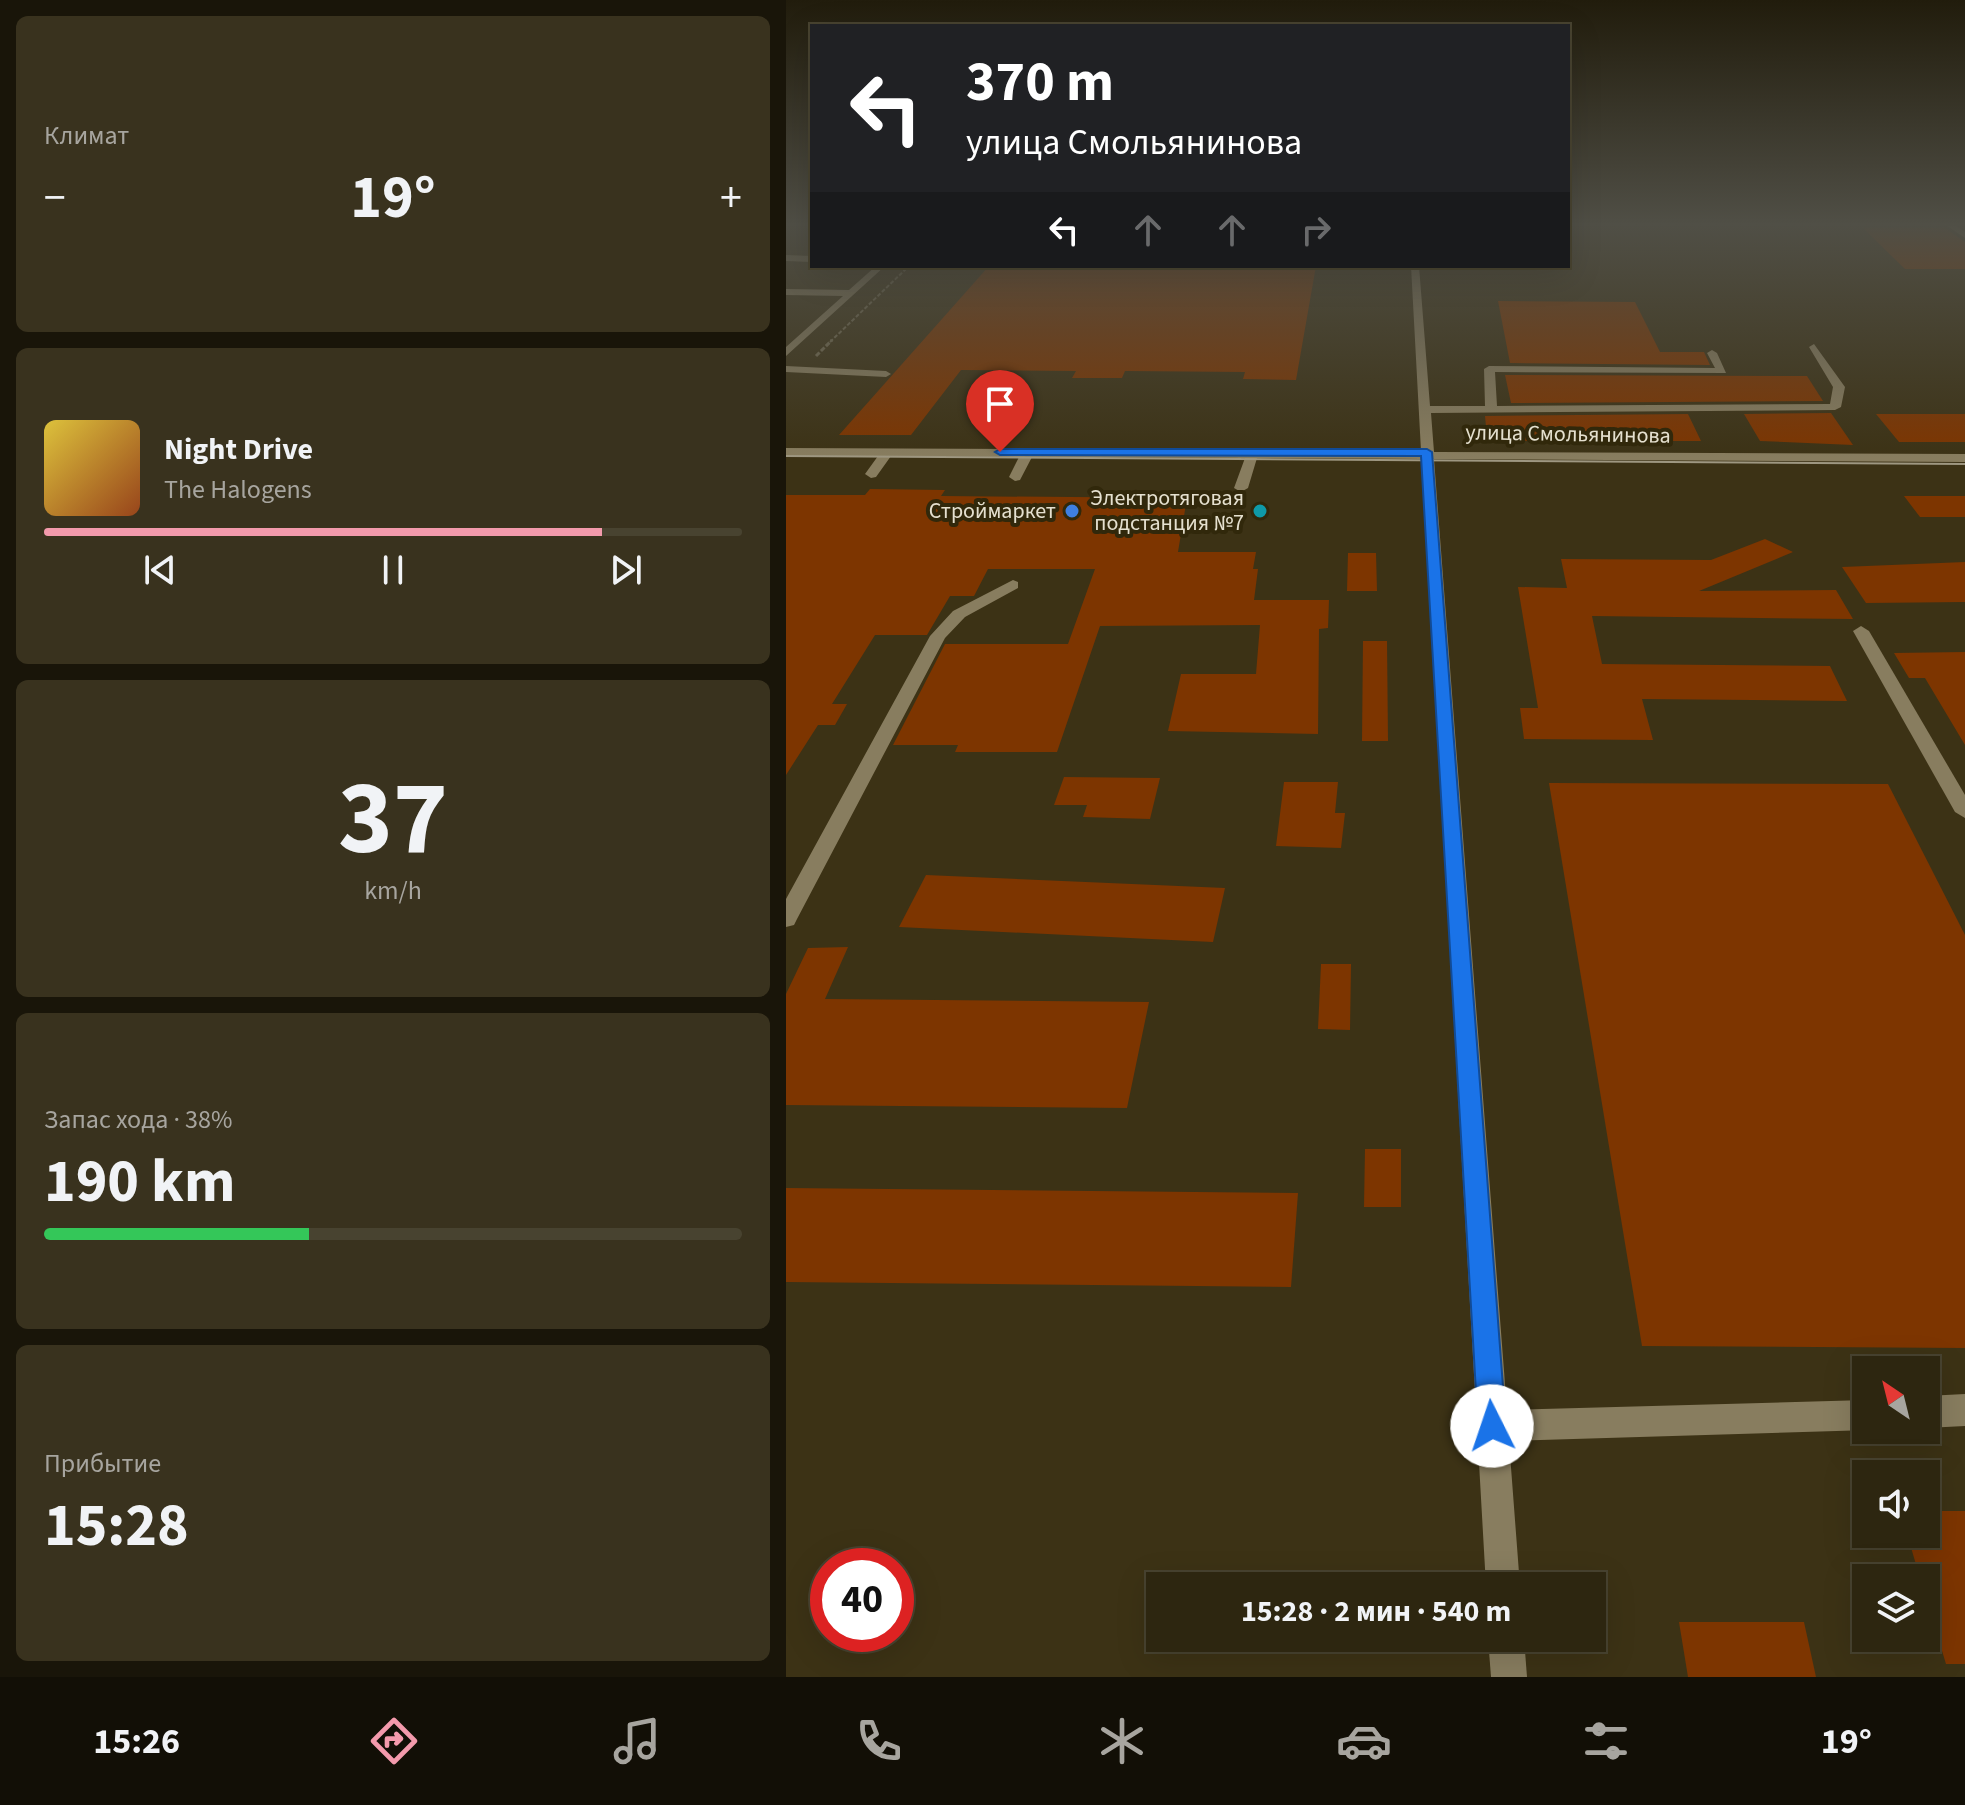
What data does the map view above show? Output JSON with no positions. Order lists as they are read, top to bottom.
{
  "streets": {
    "street": ["улица Смольянинова"]
  },
  "places": ["Строймаркет", "Электротяговая подстанция №7"],
  "north": "top left",
  "page": {
    "tile": [
      "Климат",
      ["37", "km/h"],
      ["Запас хода · 38%", "190 km"],
      ["Прибытие", "15:28"]
    ],
    "turn": ["370 m", "улица Смольянинова"],
    "heat": ["−", "19°", "+"],
    "song": ["Night Drive", "The Halogens"],
    "limit": "40",
    "trip": "15:28 · 2 мин · 540 m",
    "tabs": ["15:26", "19°"]
  }
}
